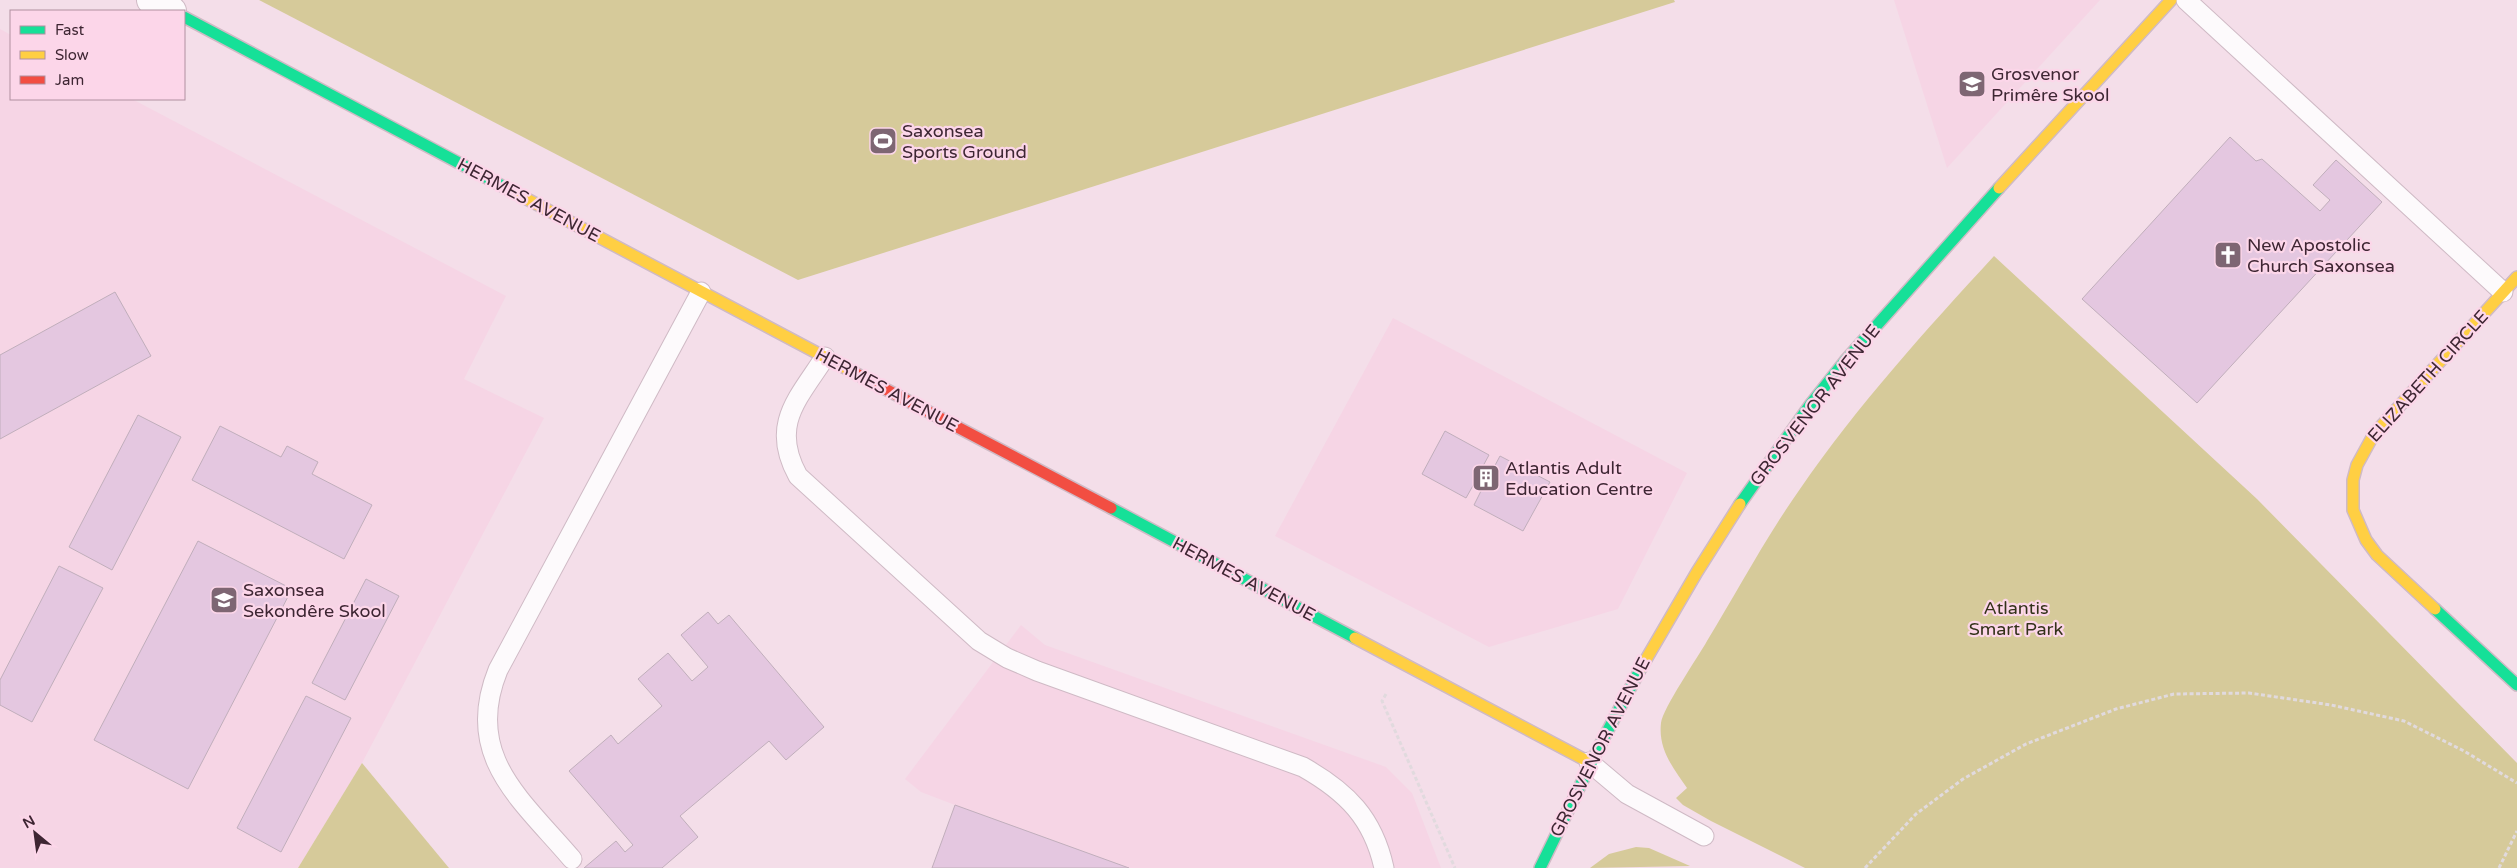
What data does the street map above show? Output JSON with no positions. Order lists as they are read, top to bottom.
{
  "streets": {
    "street": ["HERMES AVENUE", "ELIZABETH CIRCLE", "GROSVENOR AVENUE"]
  },
  "crossings": [
    ["HERMES AVENUE", "GROSVENOR AVENUE"]
  ],
  "parks": ["Atlantis Smart Park"],
  "places": {
    "school or university": ["Grosvenor Primêre Skool", "Saxonsea Sekondêre Skool"],
    "sports": ["Saxonsea Sports Ground"],
    "church": ["New Apostolic Church Saxonsea"],
    "building": ["Atlantis Adult Education Centre"]
  },
  "legend": ["Fast", "Slow", "Jam"],
  "north": "top left"
}
